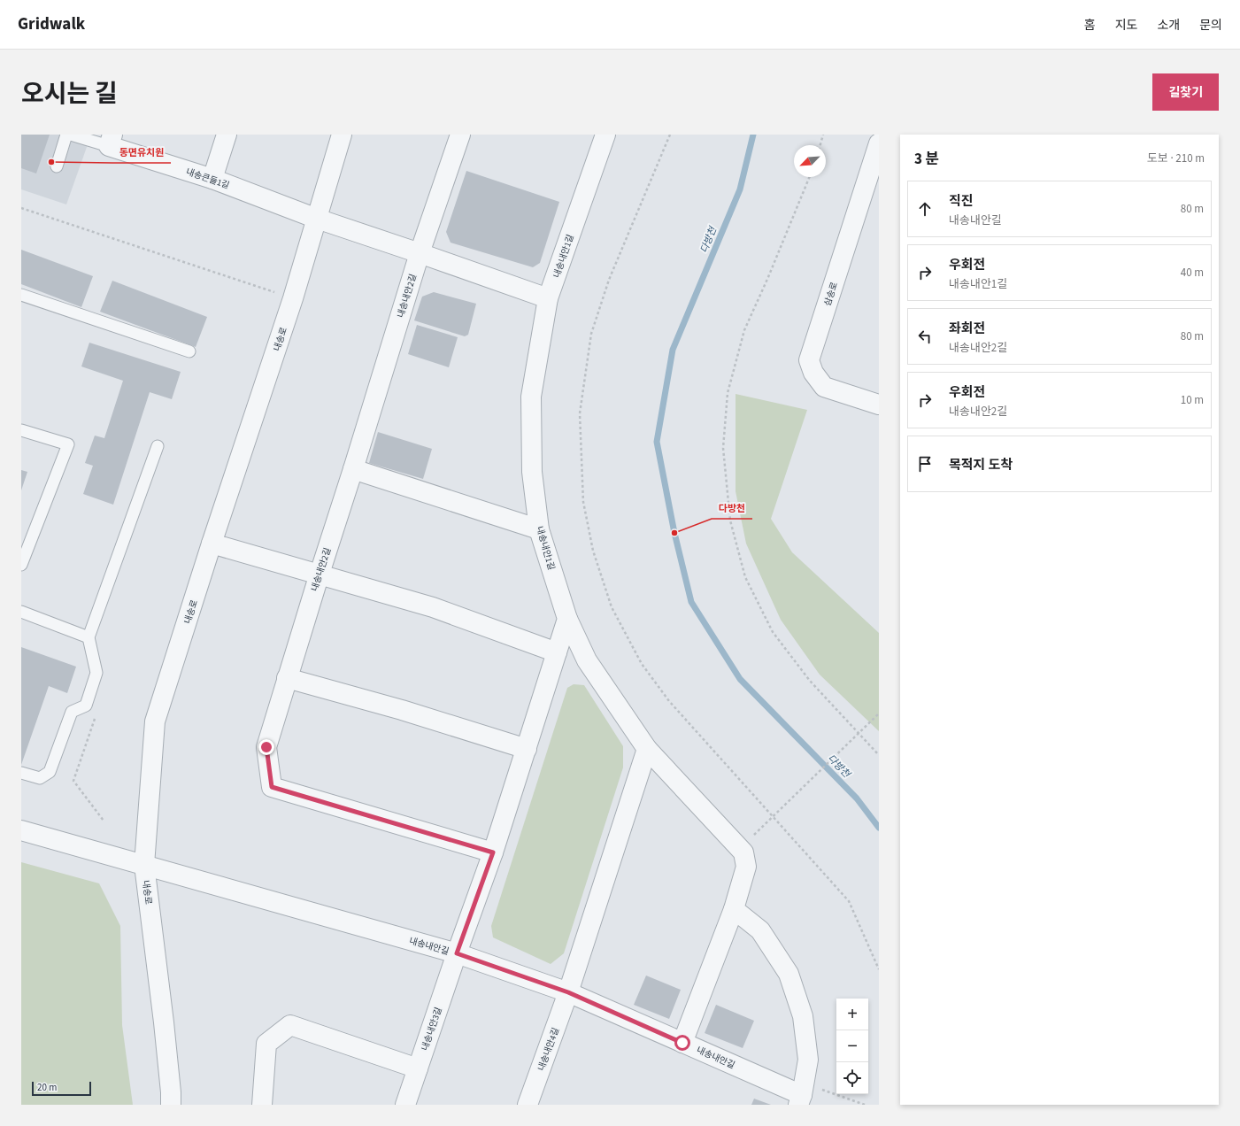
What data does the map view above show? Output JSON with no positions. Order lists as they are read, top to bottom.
{
  "streets": {
    "street": [
      "내송큰들1길",
      "내송내안1길",
      "삼송로",
      "내송내안2길",
      "내송로",
      "내송내안길",
      "내송내안3길",
      "내송내안4길"
    ]
  },
  "crossings": [
    ["내송큰들1길", "내송내안1길"],
    ["내송큰들1길", "내송내안2길"],
    ["내송큰들1길", "내송로"],
    ["내송내안1길", "내송내안4길"],
    ["내송로", "내송내안길"],
    ["내송내안길", "내송내안3길"],
    ["내송내안길", "내송내안4길"]
  ],
  "water": ["다방천"],
  "places": ["동면유치원", "다방천"],
  "scale_bar": "20 m",
  "north": "bottom left",
  "page": {
    "header": "Gridwalk",
    "nav": [
      "홈",
      "지도",
      "소개",
      "문의"
    ],
    "title": "오시는 길",
    "buttons": "길찾기",
    "heading": ["3 분", "도보 · 210 m"],
    "list": [
      ["직진", "내송내안길", "80 m"],
      ["우회전", "내송내안1길", "40 m"],
      ["좌회전", "내송내안2길", "80 m"],
      ["우회전", "내송내안2길", "10 m"],
      "목적지 도착"
    ],
    "map_buttons": ["+", "−"],
    "scale": "20 m"
  }
}
